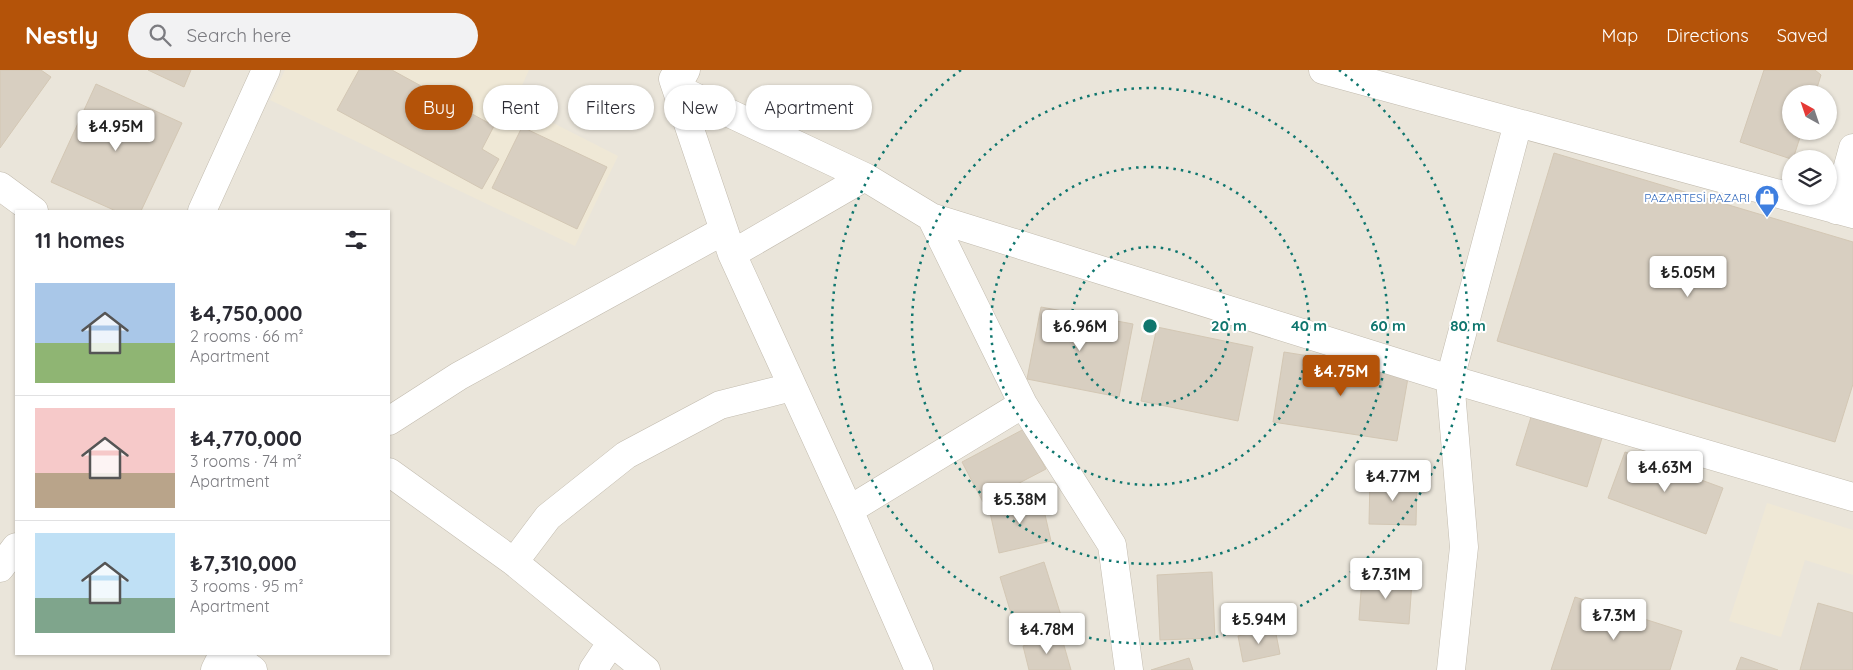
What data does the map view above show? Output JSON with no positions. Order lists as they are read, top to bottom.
{
  "places": {
    "shop": ["PAZARTESİ PAZARI"]
  },
  "north": "top left",
  "page": {
    "header": "Nestly",
    "search": "Search here",
    "nav": ["Map", "Directions", "Saved"],
    "chip": [
      "Buy",
      "Rent",
      "Filters",
      "New",
      "Apartment"
    ],
    "price": [
      "₺4.95M",
      "₺5.05M",
      "₺6.96M",
      "₺4.75M",
      "₺4.63M",
      "₺4.77M",
      "₺5.38M",
      "₺7.31M",
      "₺7.3M",
      "₺5.94M",
      "₺4.78M"
    ],
    "heading": "11 homes",
    "list": [
      {
        "name": "₺4,750,000",
        "note": "2 rooms · 66 m² · Apartment"
      },
      {
        "name": "₺4,770,000",
        "note": "3 rooms · 74 m² · Apartment"
      },
      {
        "name": "₺7,310,000",
        "note": "3 rooms · 95 m² · Apartment"
      }
    ]
  },
  "rings": [
    "20 m",
    "40 m",
    "60 m",
    "80 m"
  ]
}
